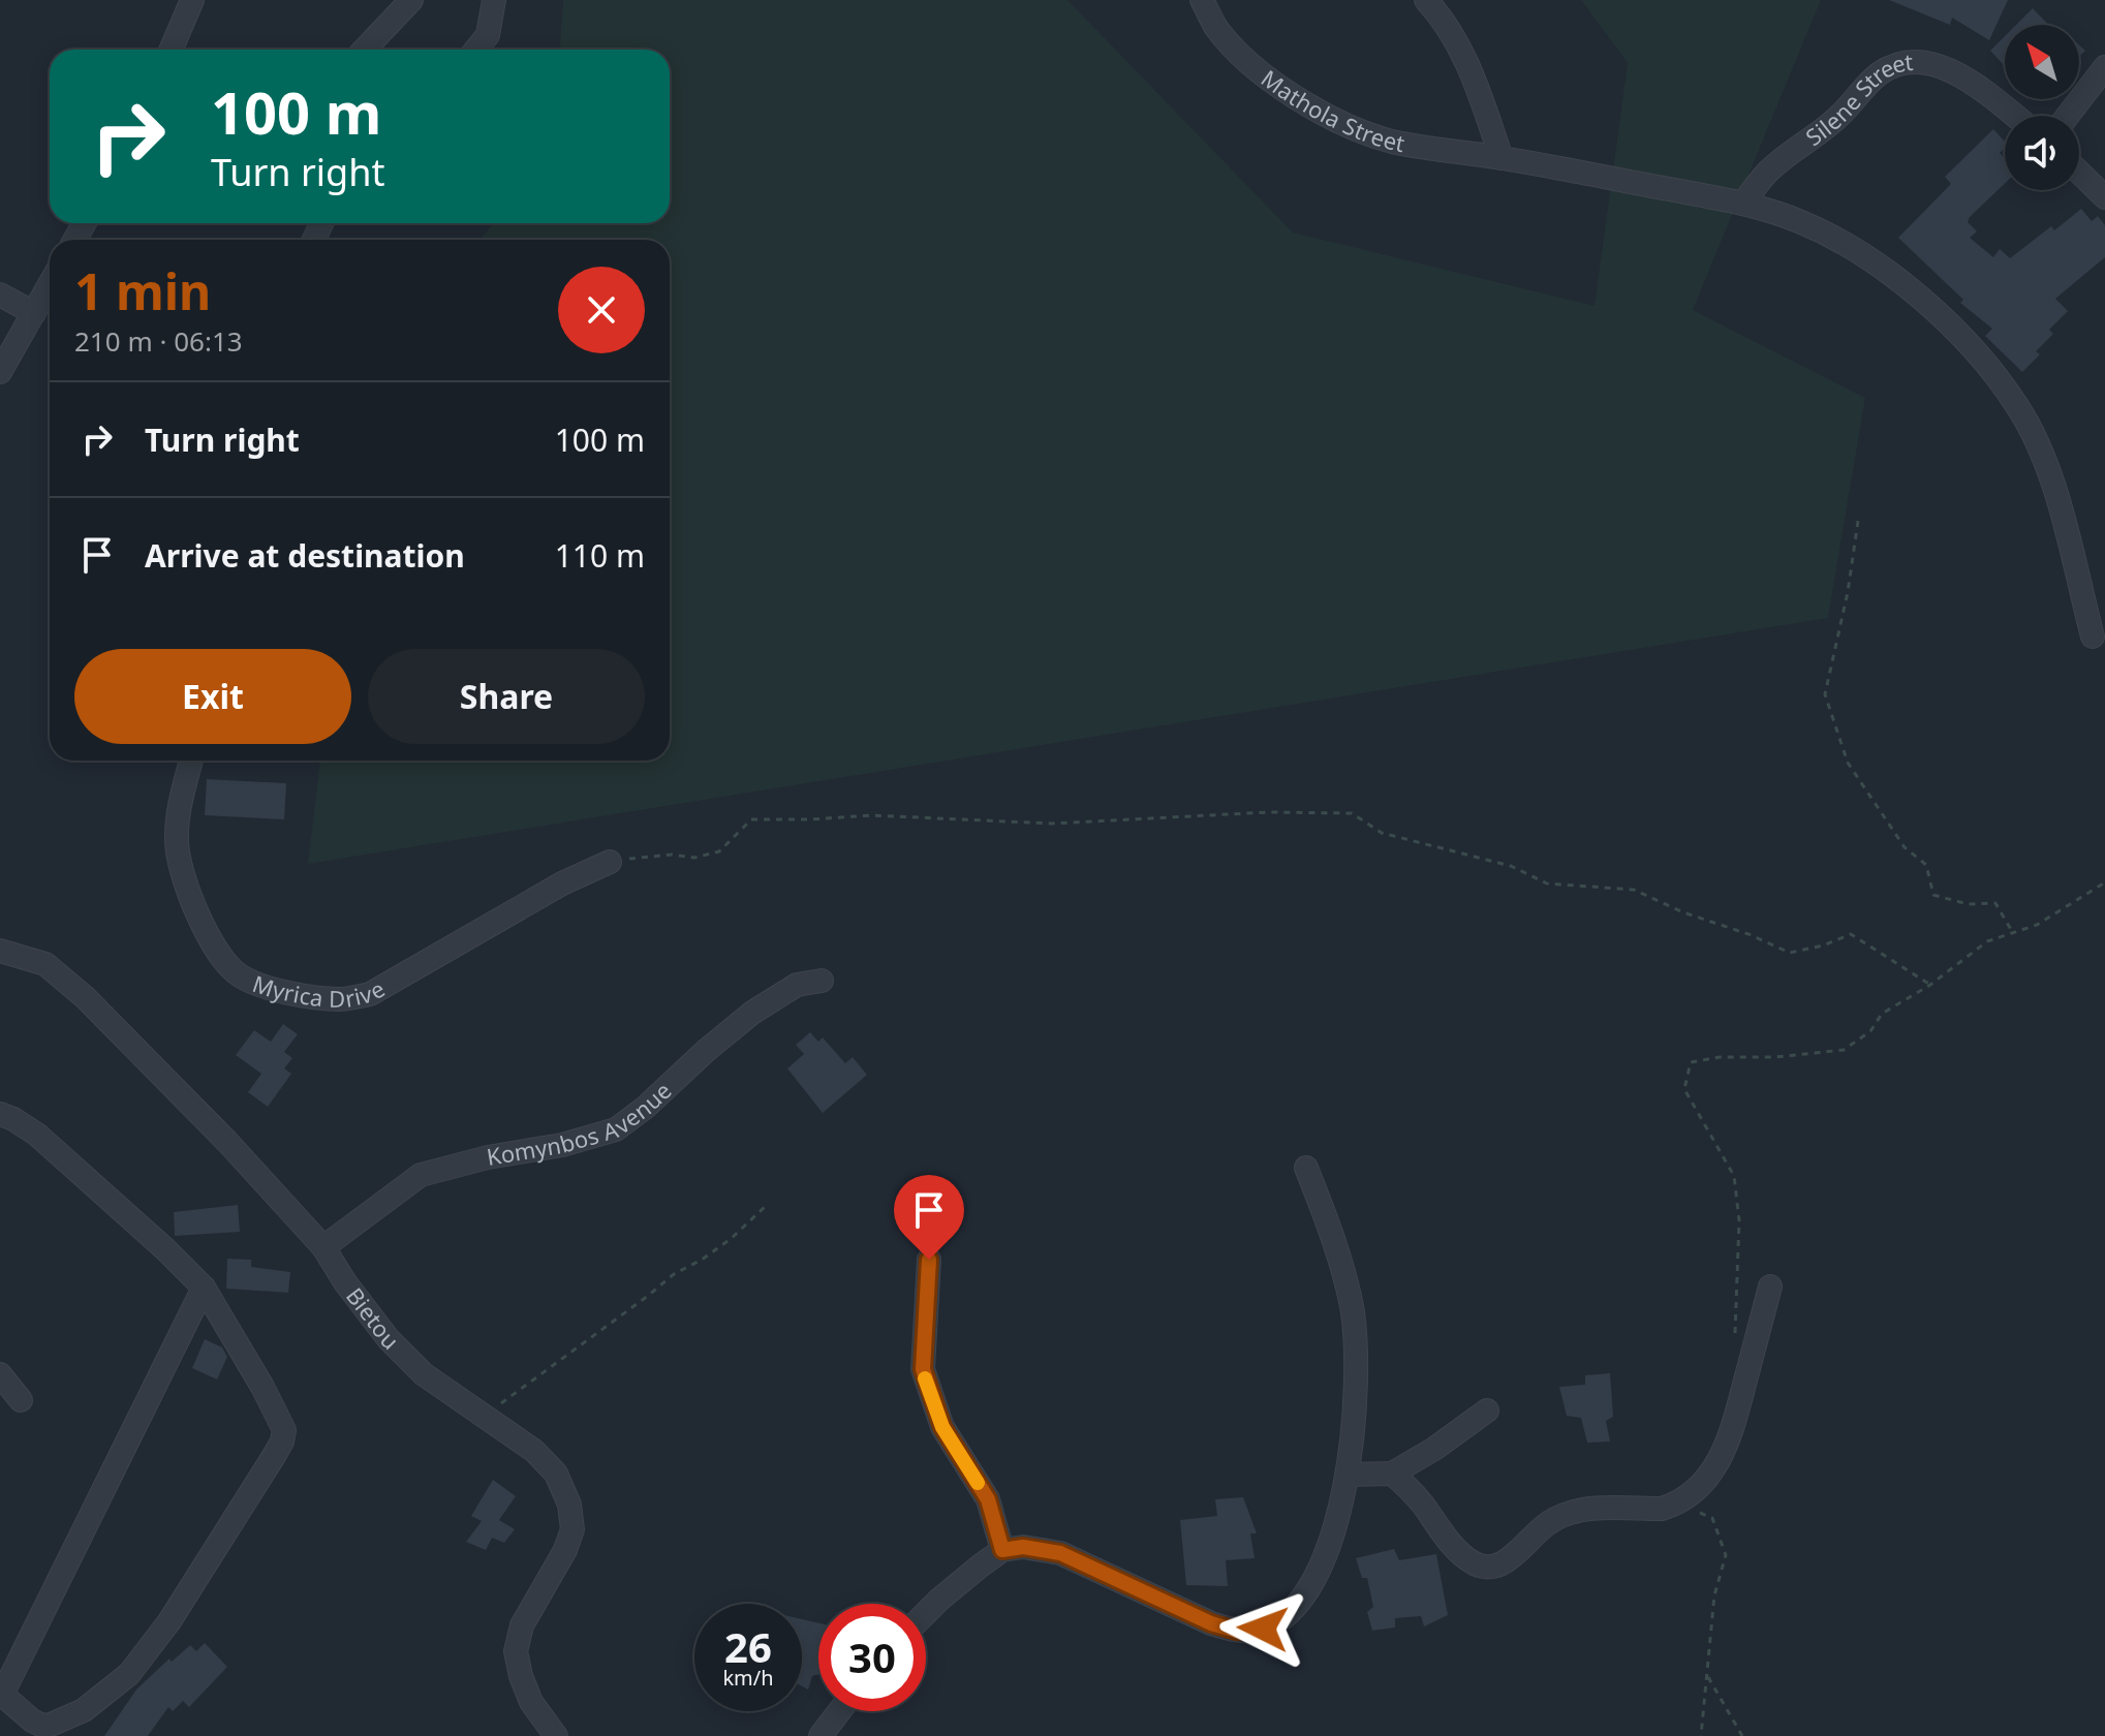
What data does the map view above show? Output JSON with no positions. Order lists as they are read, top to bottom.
{
  "streets": {
    "street": [
      "Silene Street",
      "Mathola Street",
      "Myrica Drive",
      "Komynbos Avenue",
      "Bietou"
    ]
  },
  "crossings": [
    ["Silene Street", "Mathola Street"],
    ["Komynbos Avenue", "Bietou"]
  ],
  "north": "top left",
  "page": {
    "turn": ["100 m", "Turn right"],
    "heading": ["1 min", "210 m · 06:13"],
    "list": [
      {
        "name": "Turn right",
        "value": "100 m"
      },
      {
        "name": "Arrive at destination",
        "value": "110 m"
      }
    ],
    "buttons": ["Exit", "Share"],
    "speed": "26 km/h",
    "limit": "30"
  }
}
